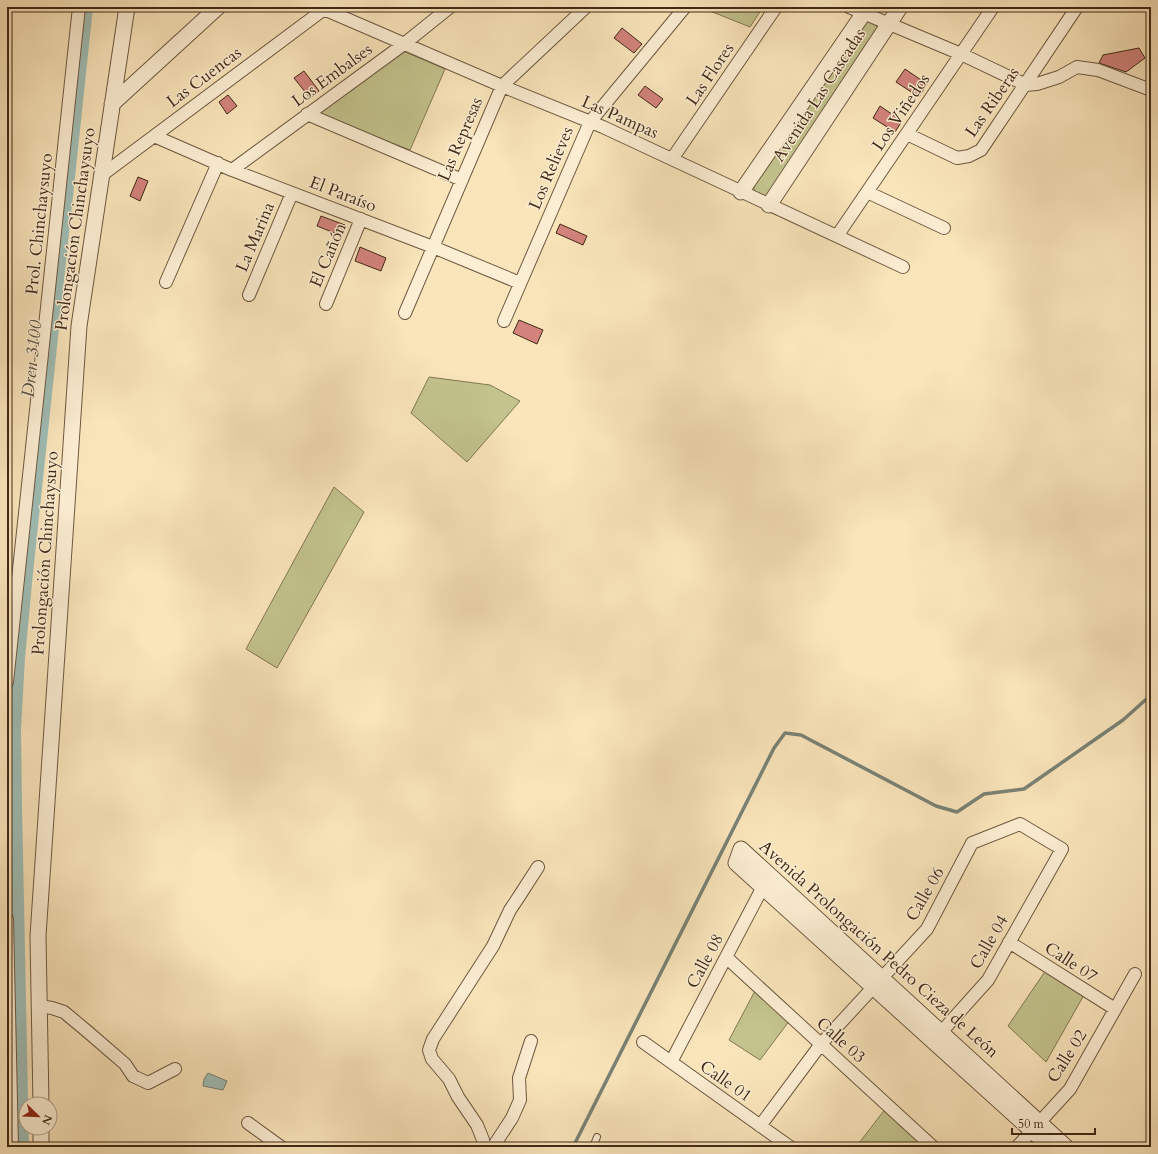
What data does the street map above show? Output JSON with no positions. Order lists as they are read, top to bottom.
{
  "streets": {
    "street": [
      "Las Flores",
      "Los Embalses",
      "Las Cuencas",
      "Avenida Las Cascadas",
      "Las Riberas",
      "Los Viñedos",
      "Las Pampas",
      "Las Represas",
      "Los Relieves",
      "El Paraíso",
      "Prol. Chinchaysuyo",
      "Prolongación Chinchaysuyo",
      "La Marina",
      "El Cañón",
      "Calle 06",
      "Calle 04",
      "Avenida Prolongación Pedro Cieza de León",
      "Calle 08",
      "Calle 07",
      "Calle 03",
      "Calle 02",
      "Calle 01"
    ]
  },
  "crossings": [
    ["Las Flores", "Las Pampas"],
    ["Los Embalses", "Las Pampas"],
    ["Los Embalses", "El Paraíso"],
    ["Las Cuencas", "Las Pampas"],
    ["Las Cuencas", "El Paraíso"],
    ["Las Cuencas", "Prolongación Chinchaysuyo"],
    ["Avenida Las Cascadas", "Las Pampas"],
    ["Las Riberas", "Los Viñedos"],
    ["Los Viñedos", "Las Pampas"],
    ["Las Pampas", "Las Represas"],
    ["Las Pampas", "Los Relieves"],
    ["Las Represas", "El Paraíso"],
    ["Los Relieves", "El Paraíso"],
    ["El Paraíso", "La Marina"],
    ["El Paraíso", "El Cañón"],
    ["Calle 06", "Calle 04"],
    ["Calle 06", "Avenida Prolongación Pedro Cieza de León"],
    ["Calle 06", "Calle 03"],
    ["Calle 06", "Calle 01"],
    ["Calle 04", "Avenida Prolongación Pedro Cieza de León"],
    ["Calle 04", "Calle 07"],
    ["Avenida Prolongación Pedro Cieza de León", "Calle 08"],
    ["Avenida Prolongación Pedro Cieza de León", "Calle 02"],
    ["Calle 08", "Calle 03"],
    ["Calle 08", "Calle 01"],
    ["Calle 07", "Calle 02"]
  ],
  "water": ["Dren 3100"],
  "scale_bar": "50 m",
  "north": "bottom right"
}
